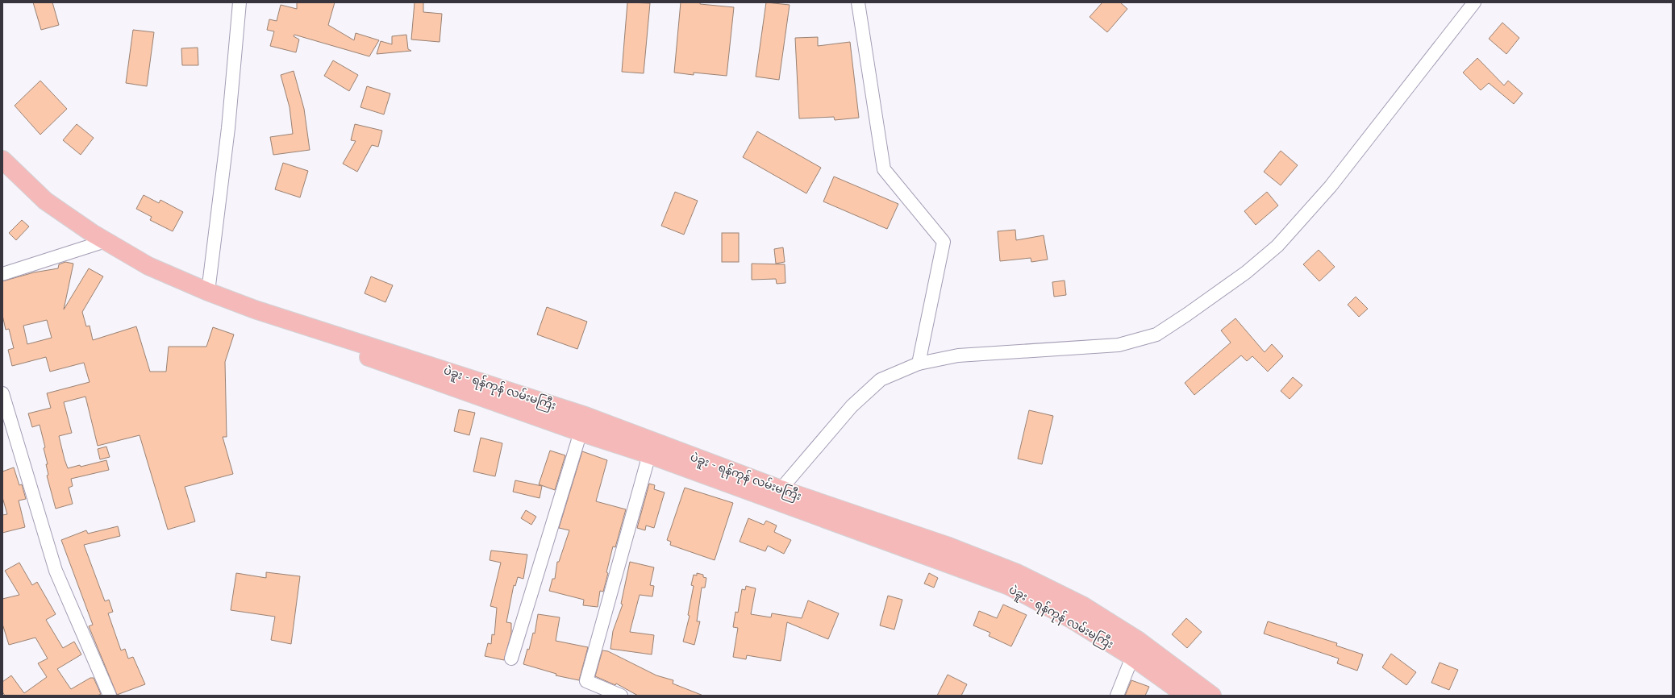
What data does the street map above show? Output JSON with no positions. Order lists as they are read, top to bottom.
{
  "streets": {
    "highway": ["ပဲခူး - ရန်ကုန် လမ်းမကြီး"]
  }
}
